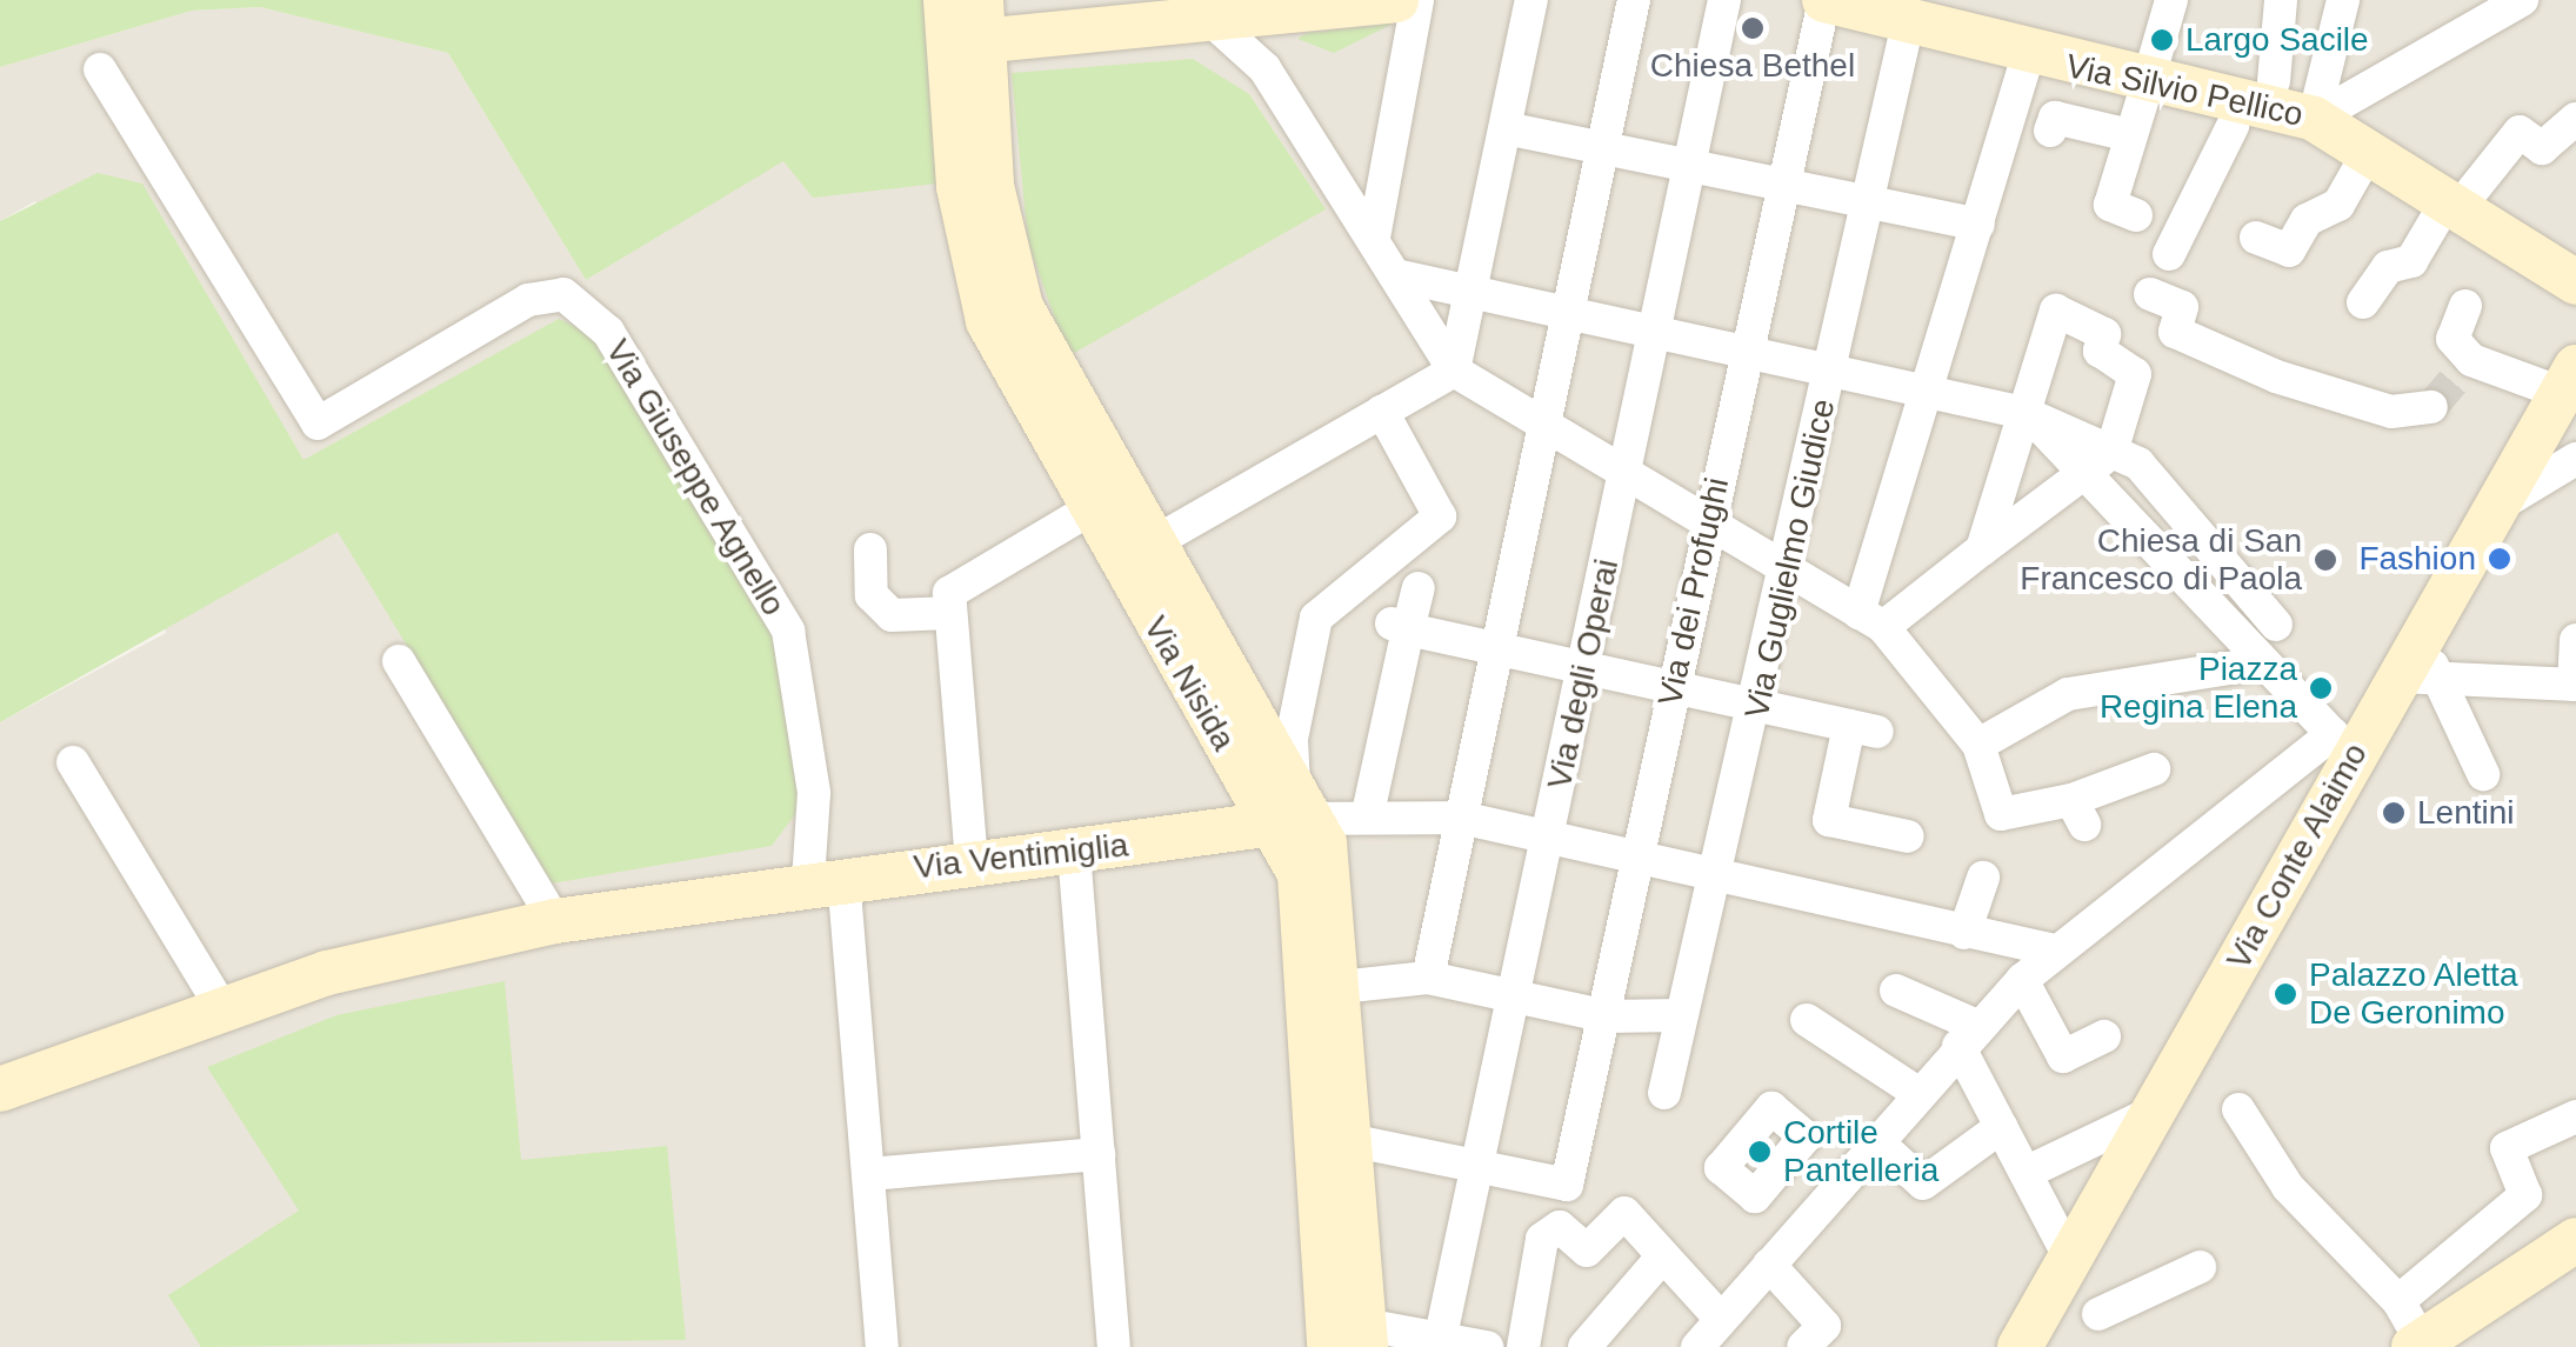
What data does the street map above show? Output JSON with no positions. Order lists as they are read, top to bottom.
{
  "streets": {
    "main road": [
      "Via Silvio Pellico",
      "Via Nisida",
      "Via Ventimiglia",
      "Via Conte Alaimo"
    ],
    "street": [
      "Via Giuseppe Agnello",
      "Via Guglielmo Giudice",
      "Via dei Profughi",
      "Via degli Operai"
    ]
  },
  "crossings": [
    ["Via Silvio Pellico", "Via Guglielmo Giudice"],
    ["Via Silvio Pellico", "Via dei Profughi"],
    ["Via Giuseppe Agnello", "Via Ventimiglia"],
    ["Via Guglielmo Giudice", "Via Ventimiglia"],
    ["Via dei Profughi", "Via degli Operai"],
    ["Via dei Profughi", "Via Ventimiglia"],
    ["Via degli Operai", "Via Ventimiglia"],
    ["Via Nisida", "Via Ventimiglia"]
  ],
  "places": [
    "Chiesa Bethel",
    "Largo Sacile",
    "Fashion",
    "Chiesa di San Francesco di Paola",
    "Piazza Regina Elena",
    "Lentini",
    "Palazzo Aletta De Geronimo",
    "Cortile Pantelleria"
  ]
}
